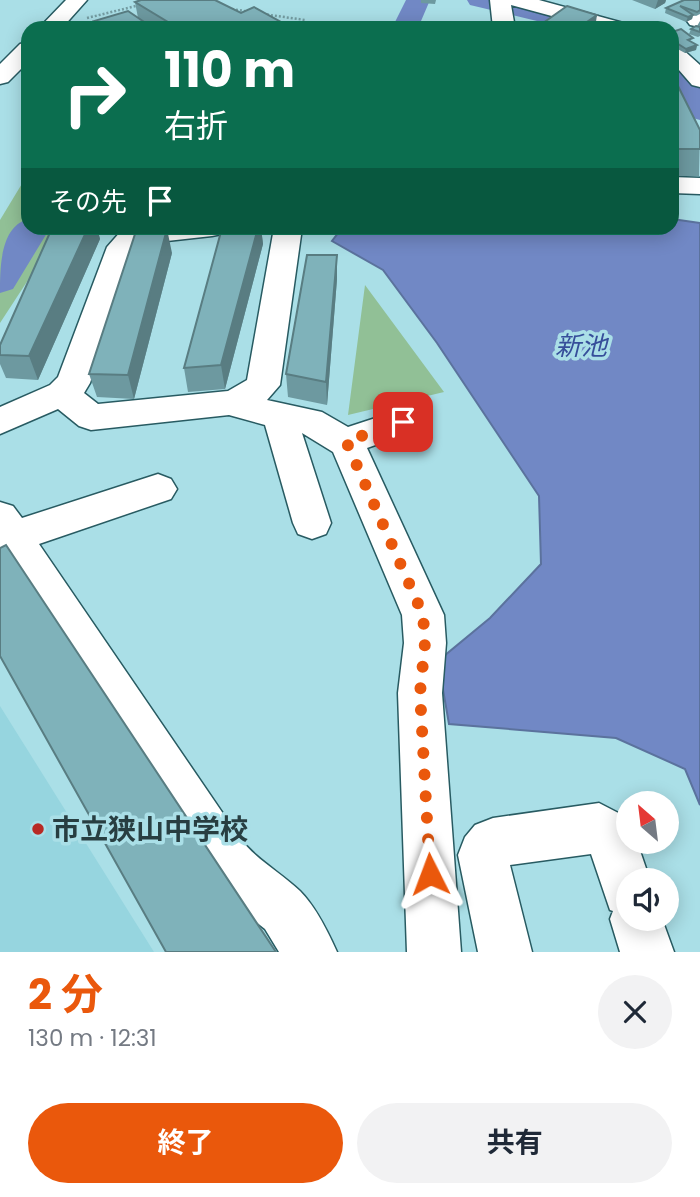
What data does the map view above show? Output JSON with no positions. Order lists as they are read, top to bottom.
{
  "water": ["新池"],
  "places": ["市立狭山中学校"],
  "north": "top left",
  "page": {
    "turn": ["110 m", "右折"],
    "then": "その先",
    "heading": ["2 分", "130 m · 12:31"],
    "buttons": ["終了", "共有"]
  }
}
